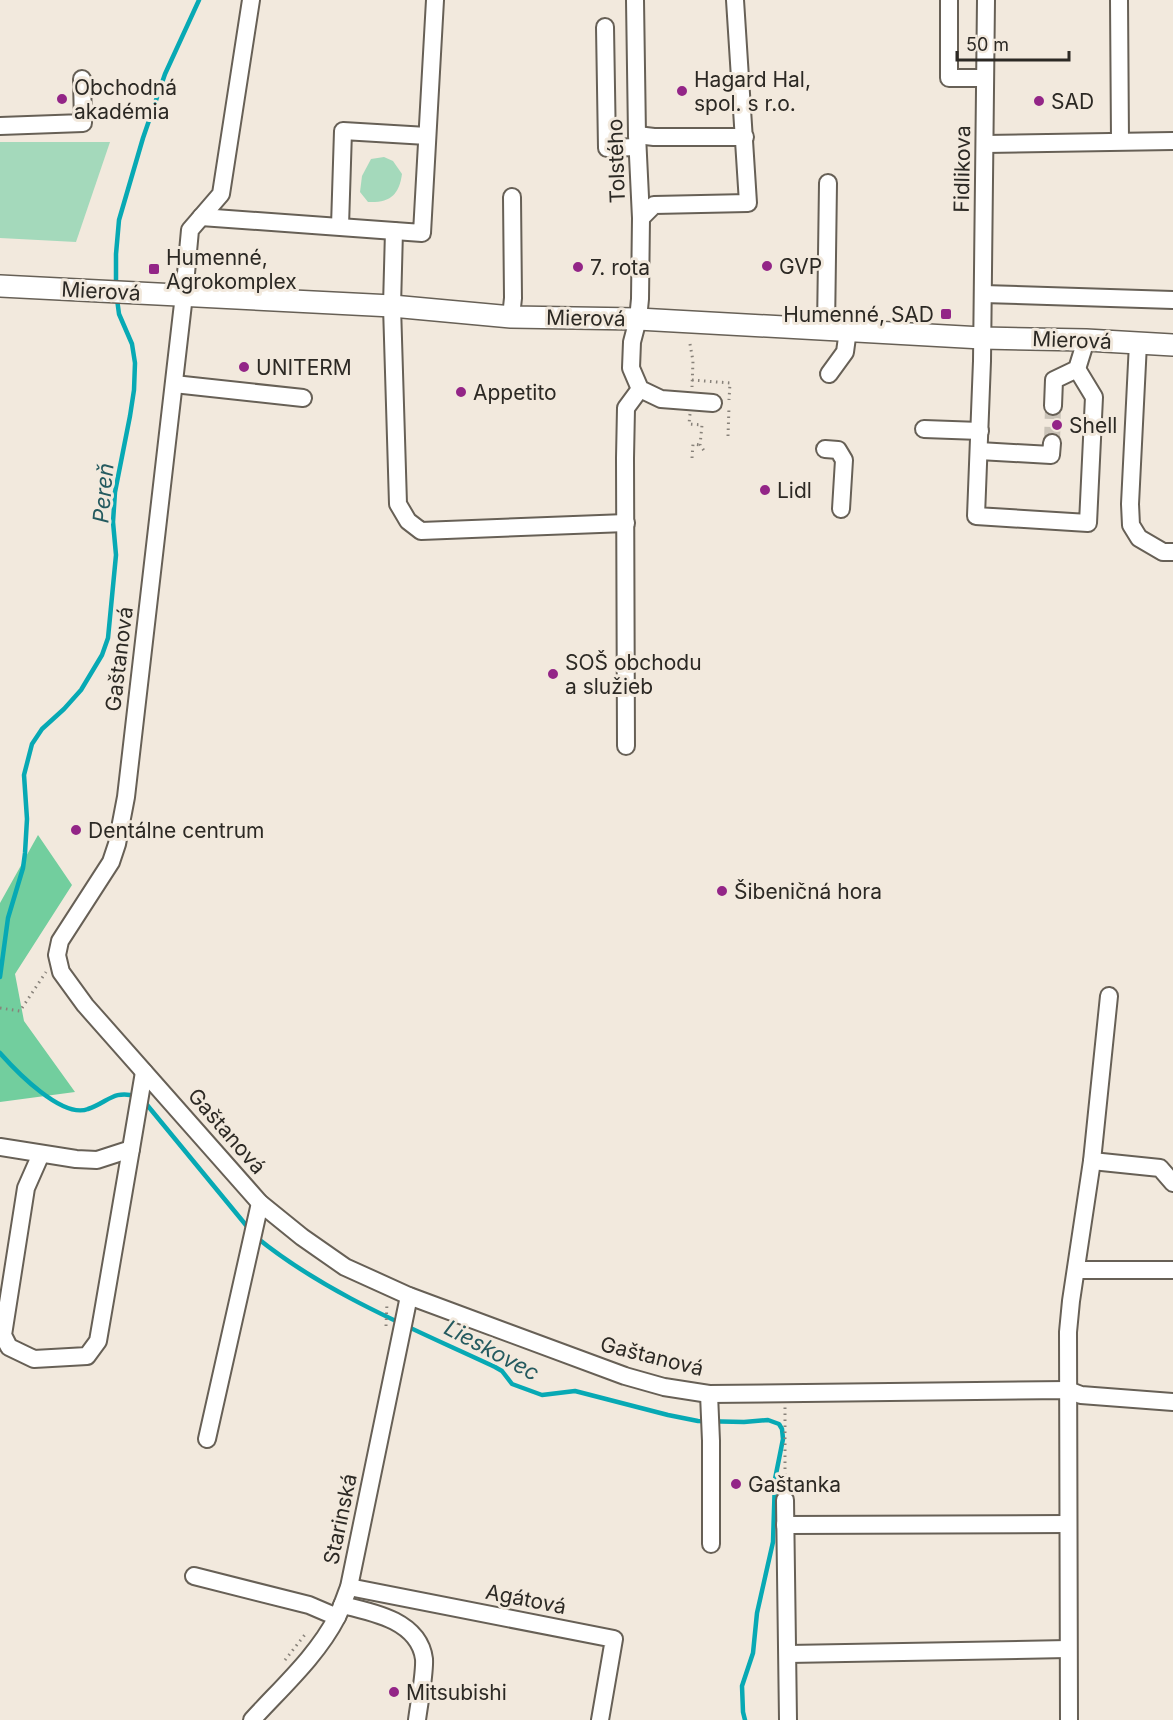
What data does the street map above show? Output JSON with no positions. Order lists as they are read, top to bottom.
{
  "streets": {
    "main road": ["Mierová"],
    "street": [
      "Tolstého",
      "Fidlikova",
      "Gaštanová",
      "Starinská",
      "Agátová"
    ]
  },
  "crossings": [
    ["Tolstého", "Mierová"],
    ["Fidlikova", "Mierová"],
    ["Mierová", "Gaštanová"],
    ["Gaštanová", "Starinská"],
    ["Starinská", "Agátová"]
  ],
  "water": ["Pereň", "Lieskovec"],
  "places": {
    "other": [
      "Hagard Hal, spol. s r.o.",
      "Obchodná akadémia",
      "SAD",
      "GVP",
      "7. rota",
      "UNITERM",
      "Appetito",
      "Shell",
      "Lidl",
      "SOŠ obchodu a služieb",
      "Dentálne centrum",
      "Šibeničná hora",
      "Gaštanka",
      "Mitsubishi"
    ],
    "transit": ["Humenné, Agrokomplex", "Humenné, SAD"]
  },
  "scale_bar": "50 m"
}
